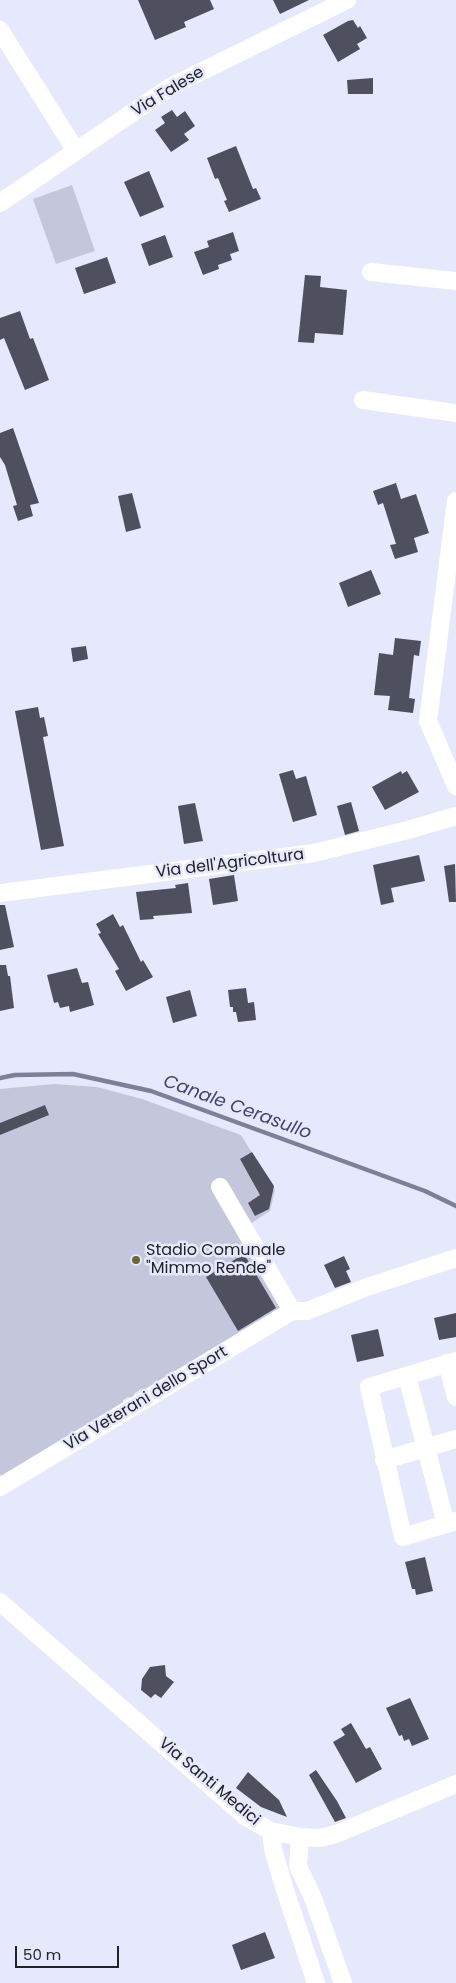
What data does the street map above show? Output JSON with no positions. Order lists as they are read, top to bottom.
{
  "streets": {
    "street": [
      "Via Falese",
      "Via dell'Agricoltura",
      "Via Veterani dello Sport",
      "Via Santi Medici"
    ]
  },
  "water": ["Canale Cerasullo"],
  "places": ["Stadio Comunale \"Mimmo Rende\""],
  "scale_bar": "50 m"
}
